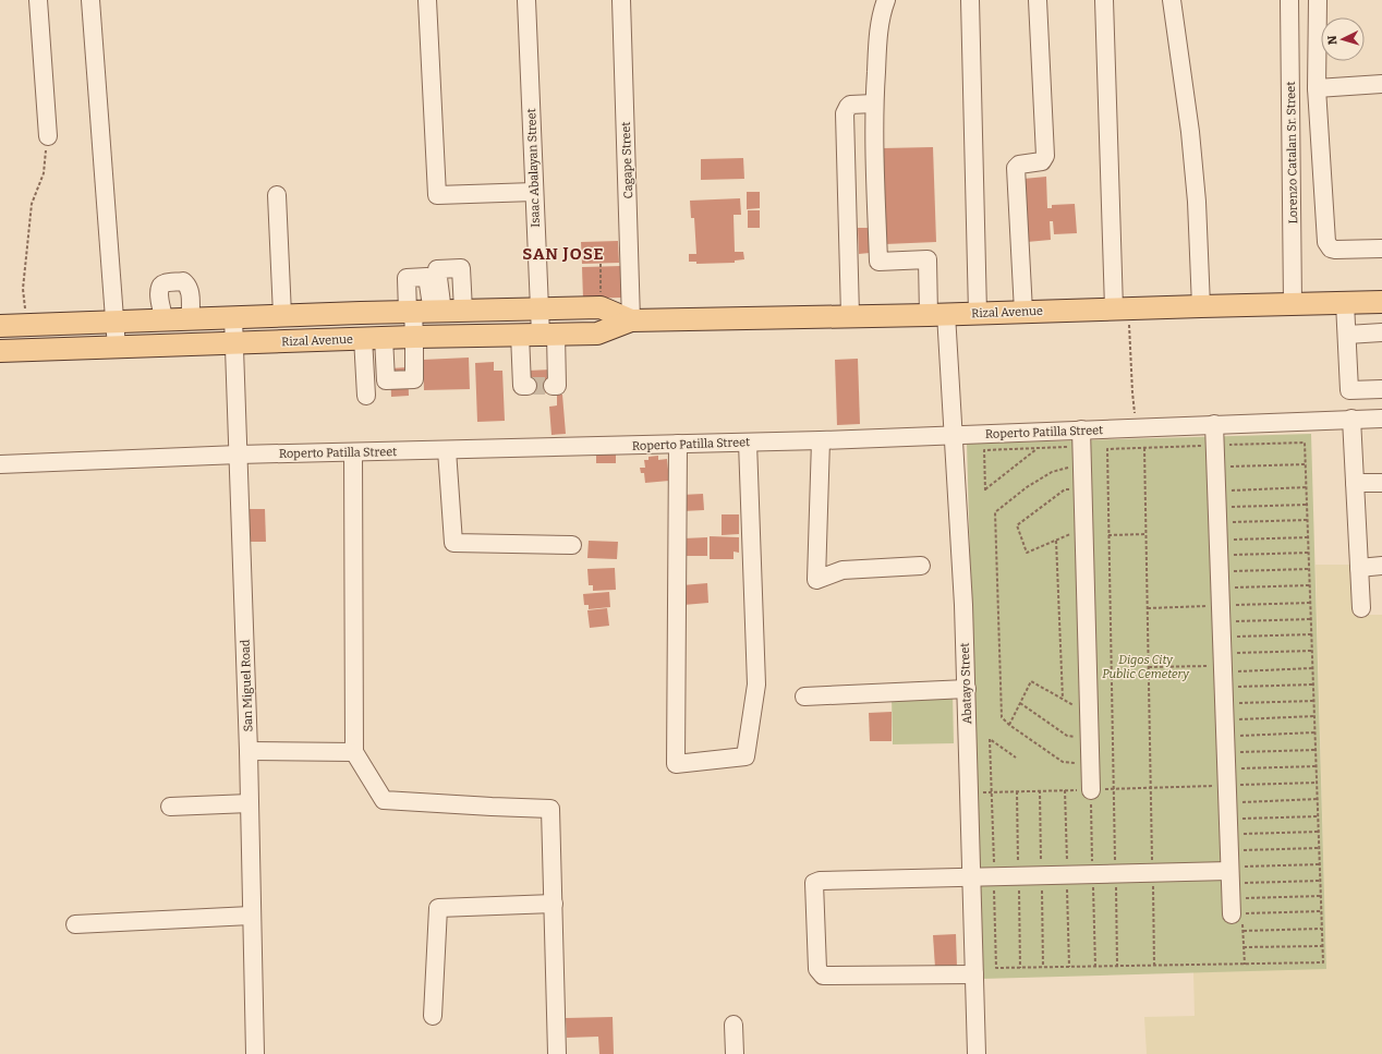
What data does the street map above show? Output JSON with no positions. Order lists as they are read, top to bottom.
{
  "streets": {
    "main road": ["Rizal Avenue"],
    "street": [
      "Lorenzo Catalan Sr. Street",
      "Cagape Street",
      "Isaac Abalayan Street",
      "Roperto Patilla Street",
      "Abatayo Street",
      "San Miguel Road"
    ]
  },
  "crossings": [
    ["Lorenzo Catalan Sr. Street", "Rizal Avenue"],
    ["Cagape Street", "Rizal Avenue"],
    ["Isaac Abalayan Street", "Rizal Avenue"],
    ["Rizal Avenue", "Abatayo Street"],
    ["Rizal Avenue", "San Miguel Road"],
    ["Roperto Patilla Street", "Abatayo Street"],
    ["Roperto Patilla Street", "San Miguel Road"]
  ],
  "districts": ["SAN JOSE"],
  "parks": ["Digos City Public Cemetery"],
  "north": "left"
}
